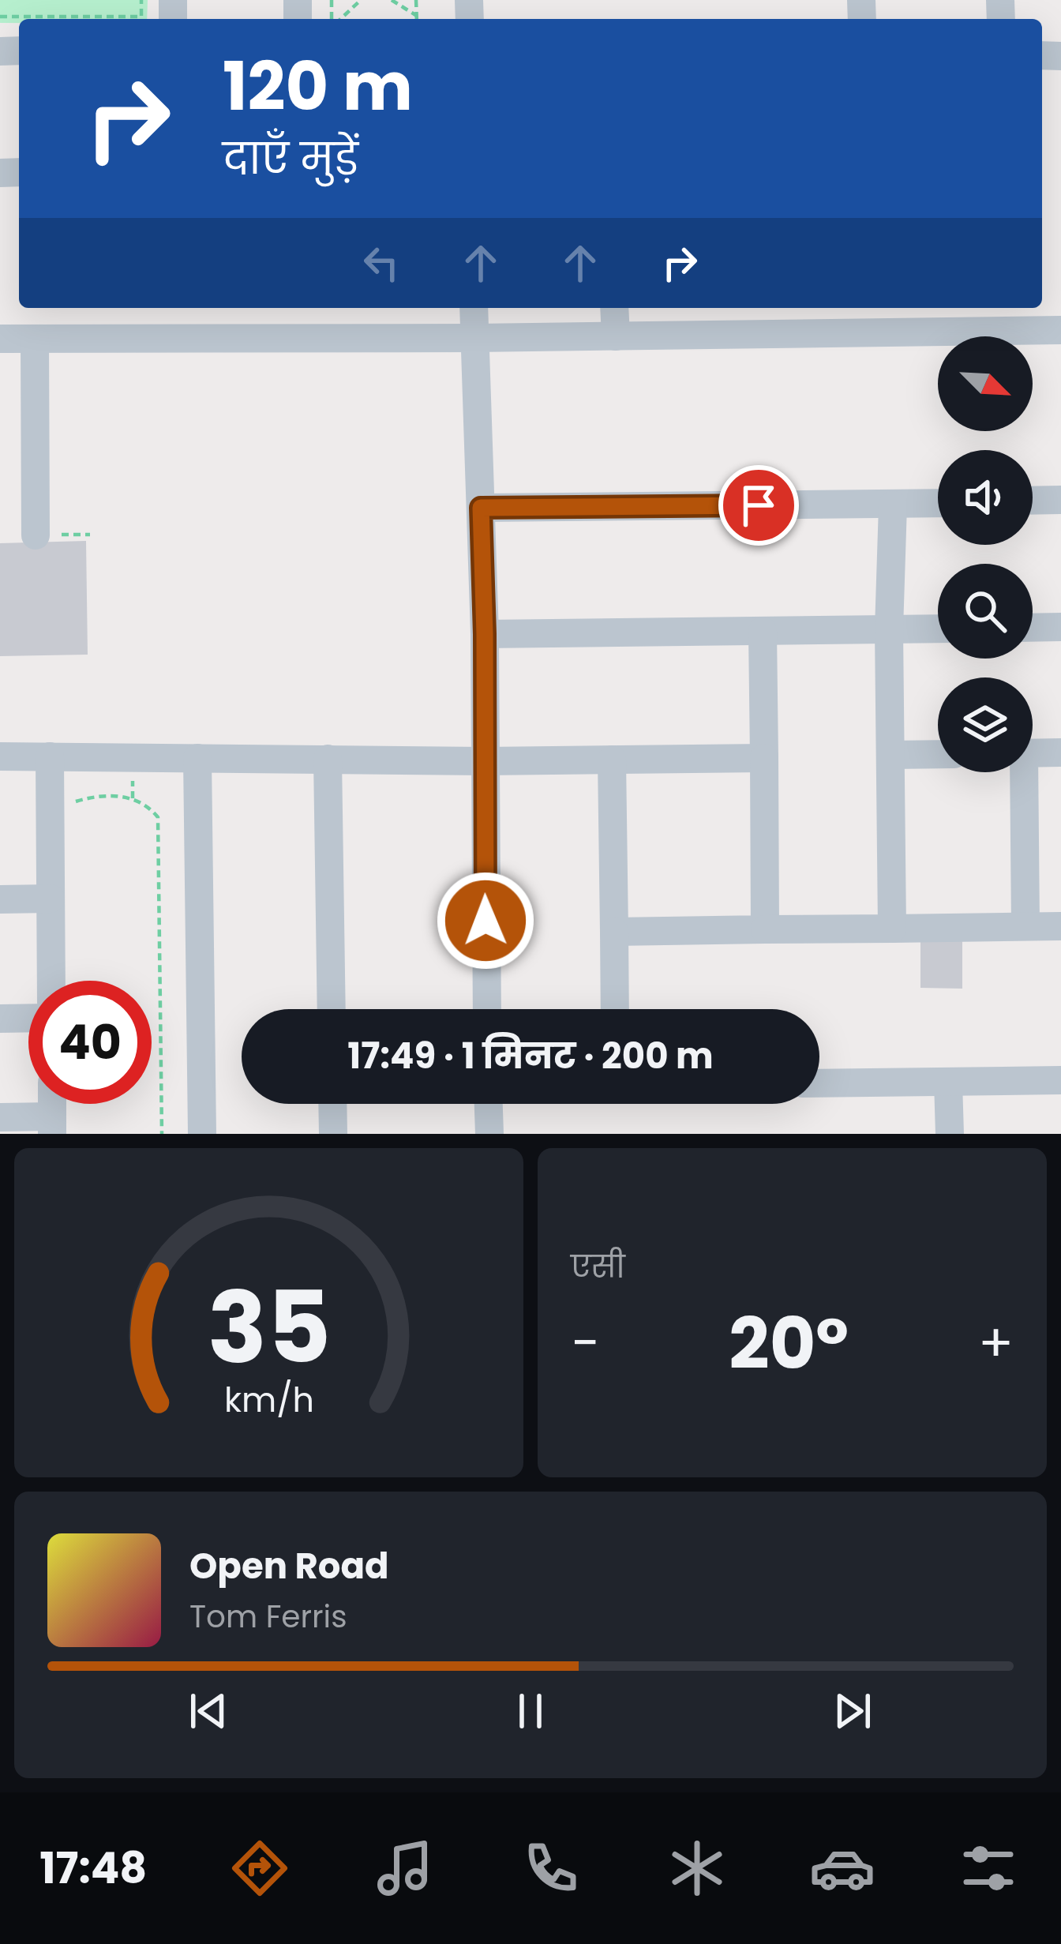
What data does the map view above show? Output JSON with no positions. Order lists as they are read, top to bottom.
{
  "north": "bottom right",
  "page": {
    "turn": ["120 m", "दाएँ मुड़ें"],
    "limit": "40",
    "trip": "17:49 · 1 मिनट · 200 m",
    "tile": "एसी",
    "heat": ["−", "20°", "+"],
    "song": ["Open Road", "Tom Ferris"],
    "tabs": "17:48",
    "gauge": ["35", "km/h"]
  }
}
